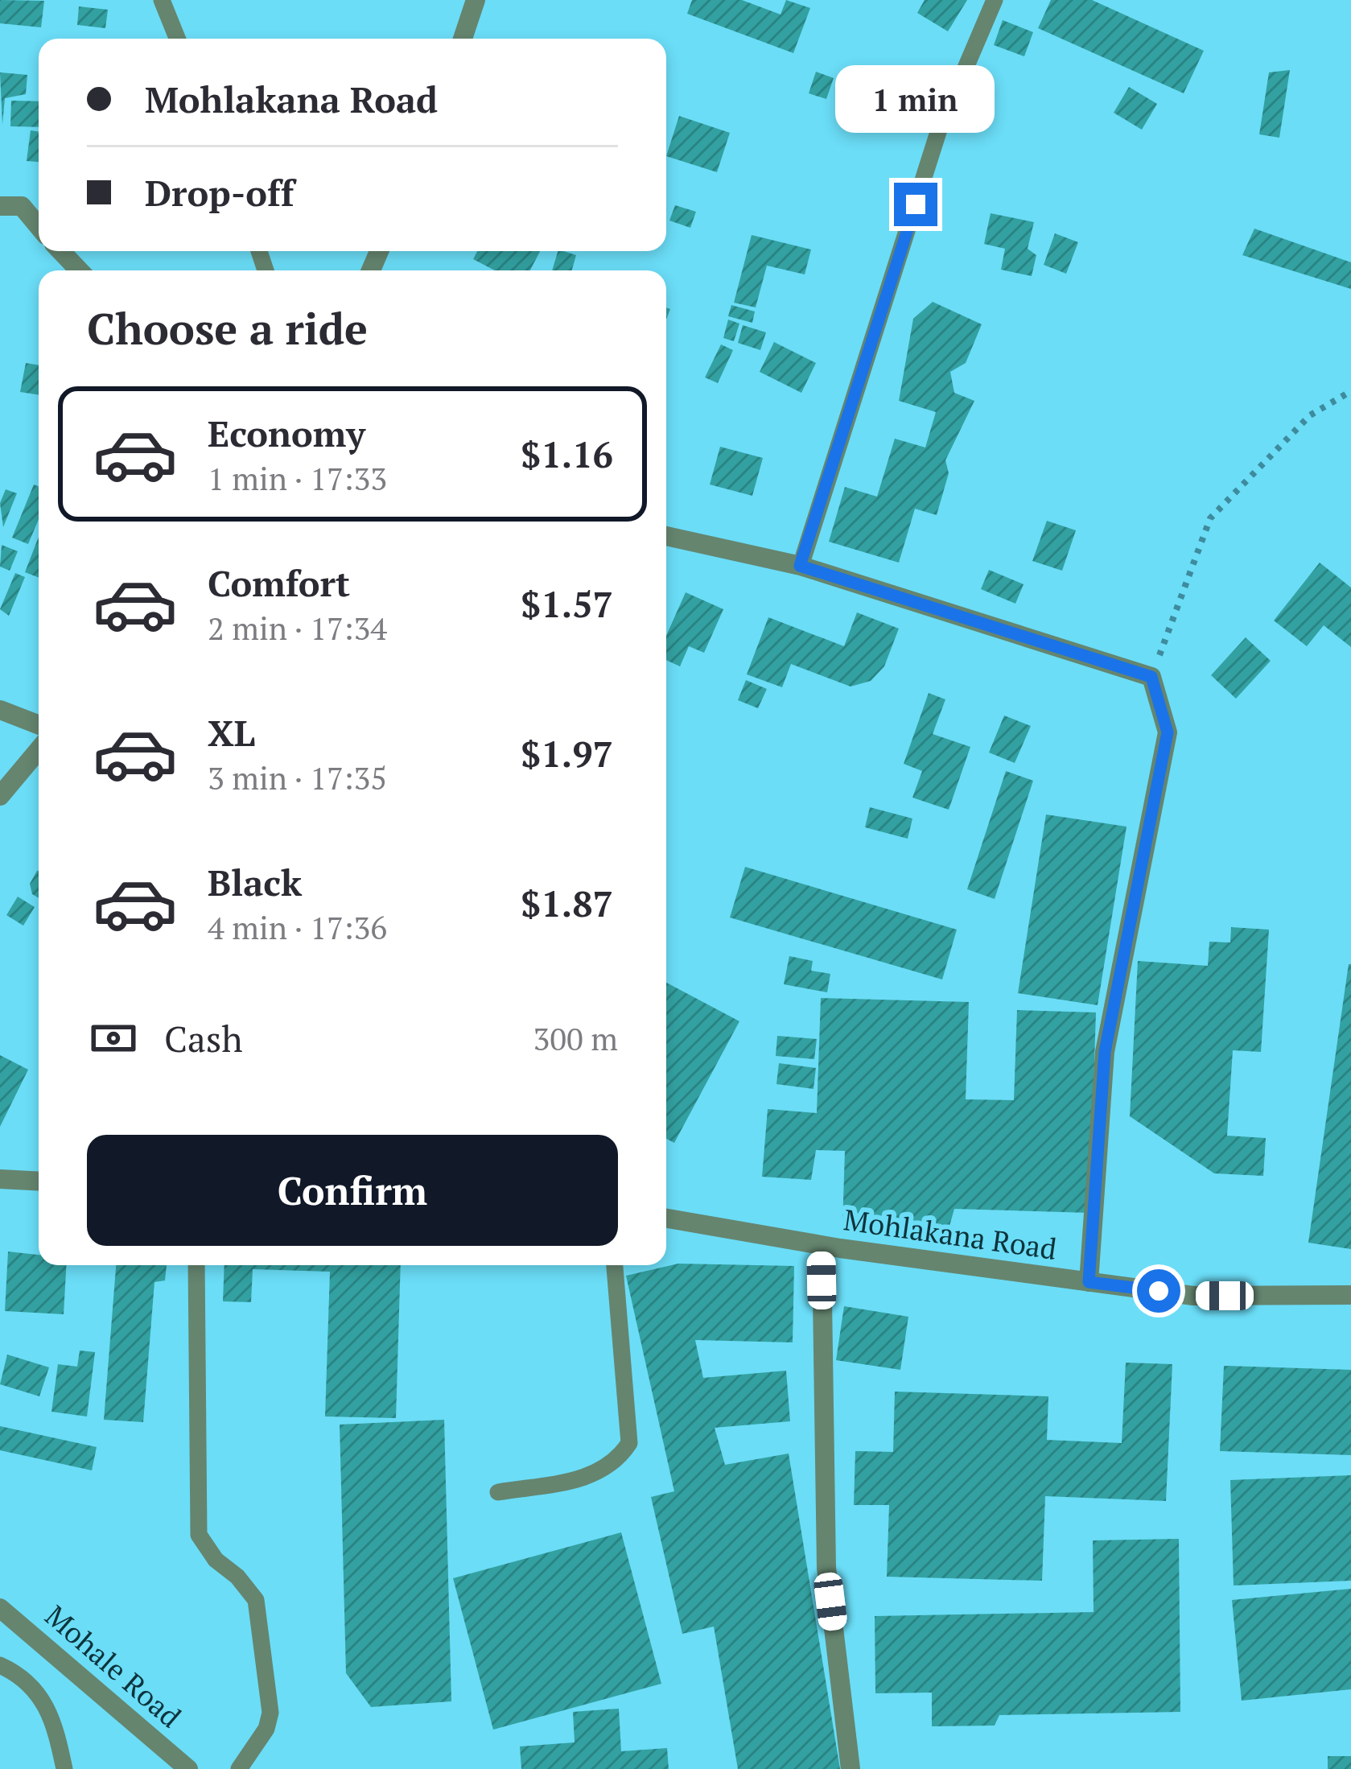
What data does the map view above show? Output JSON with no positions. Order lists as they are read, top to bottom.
{
  "streets": {
    "street": ["Mohlakana Road", "Mohale Road"]
  },
  "page": {
    "banner": ["Mohlakana Road", "Drop-off"],
    "bubble": "1 min",
    "heading": "Choose a ride",
    "list": [
      {
        "name": "Economy",
        "note": "1 min · 17:33",
        "value": "$1.16"
      },
      {
        "name": "Comfort",
        "note": "2 min · 17:34",
        "value": "$1.57"
      },
      {
        "name": "XL",
        "note": "3 min · 17:35",
        "value": "$1.97"
      },
      {
        "name": "Black",
        "note": "4 min · 17:36",
        "value": "$1.87"
      }
    ],
    "pay": ["Cash", "300 m"],
    "buttons": "Confirm"
  }
}
